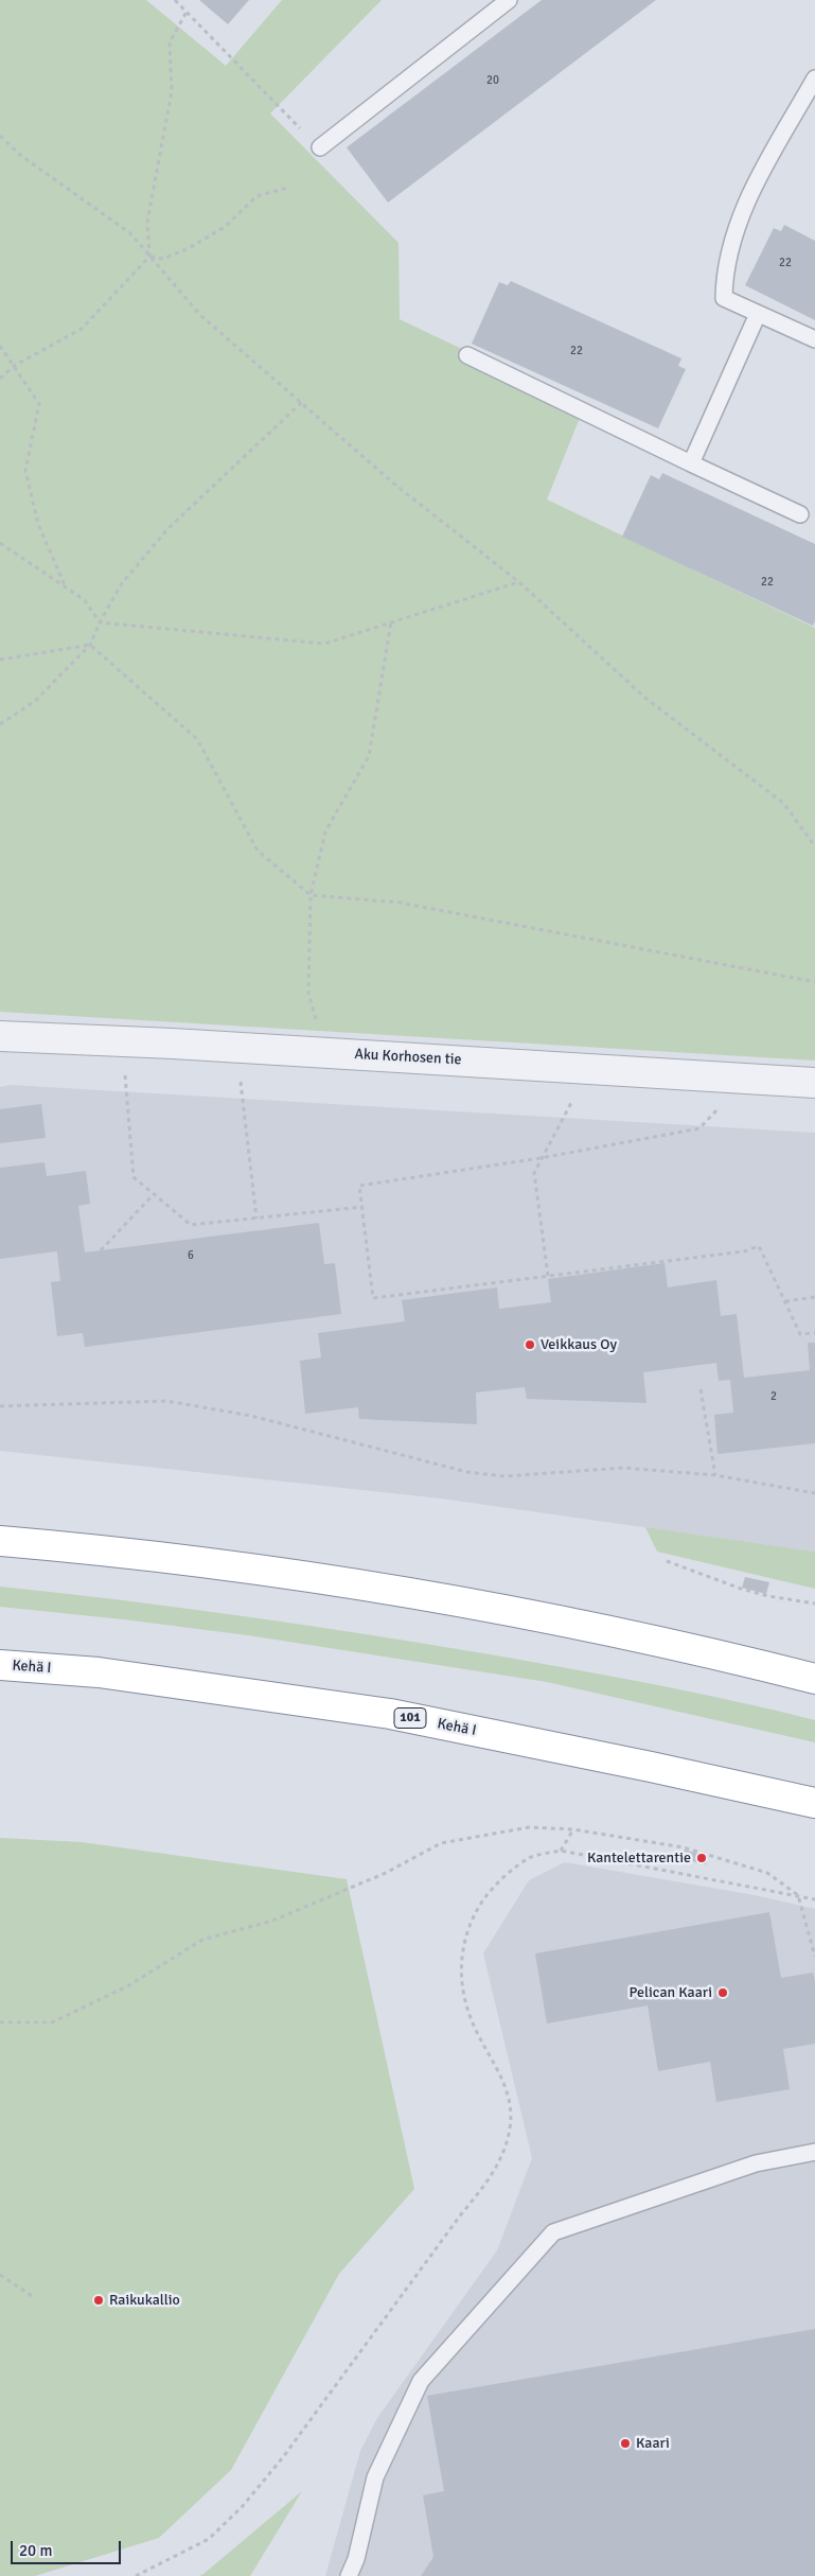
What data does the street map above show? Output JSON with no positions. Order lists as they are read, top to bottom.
{
  "streets": {
    "highway": ["Kehä I", "101"],
    "street": ["Aku Korhosen tie"]
  },
  "places": [
    "Veikkaus Oy",
    "Kantelettarentie",
    "Pelican Kaari",
    "Raikukallio",
    "Kaari"
  ],
  "house_numbers": [
    "20",
    "22",
    "22",
    "22",
    "6",
    "2"
  ],
  "scale_bar": "20 m"
}
